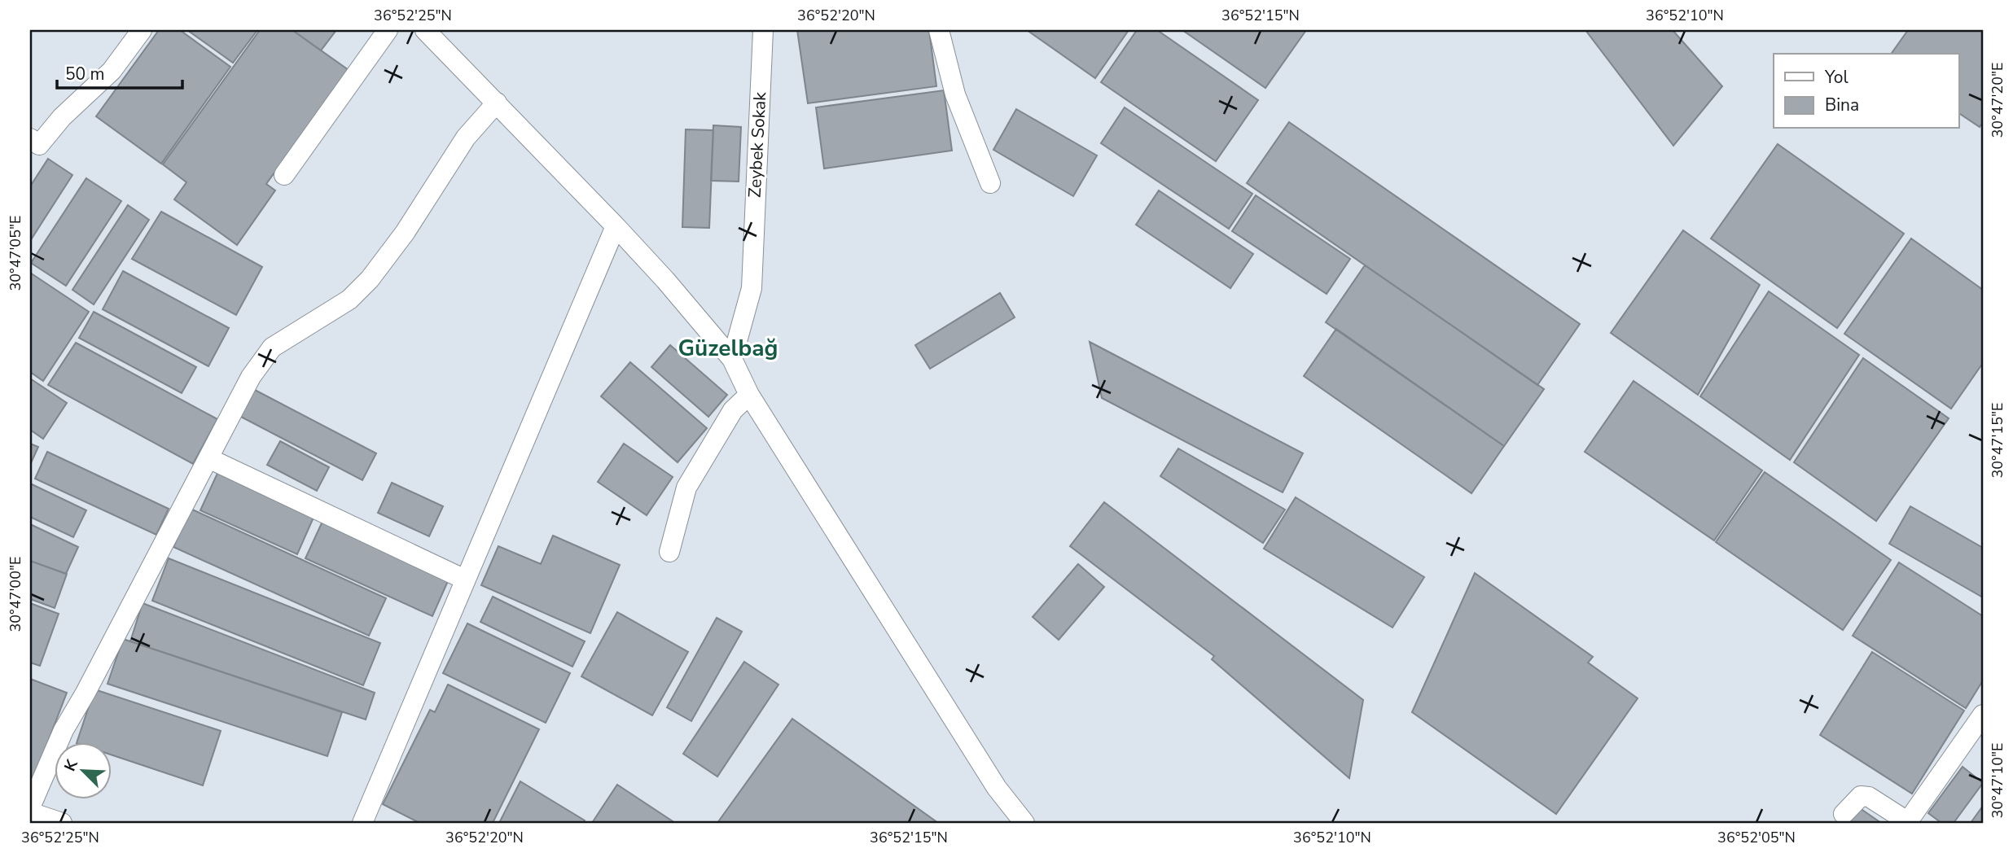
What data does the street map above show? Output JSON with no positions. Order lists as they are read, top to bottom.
{
  "streets": {
    "street": ["Zeybek Sokak"]
  },
  "districts": ["Güzelbağ"],
  "legend": ["Yol", "Bina"],
  "scale_bar": "50 m",
  "north": "top left",
  "coordinates": [
    "36°52'25\"N",
    "36°52'20\"N",
    "36°52'15\"N",
    "36°52'10\"N",
    "30°47'20\"E",
    "30°47'05\"E",
    "30°47'15\"E",
    "30°47'00\"E",
    "30°47'10\"E",
    "36°52'05\"N"
  ]
}
